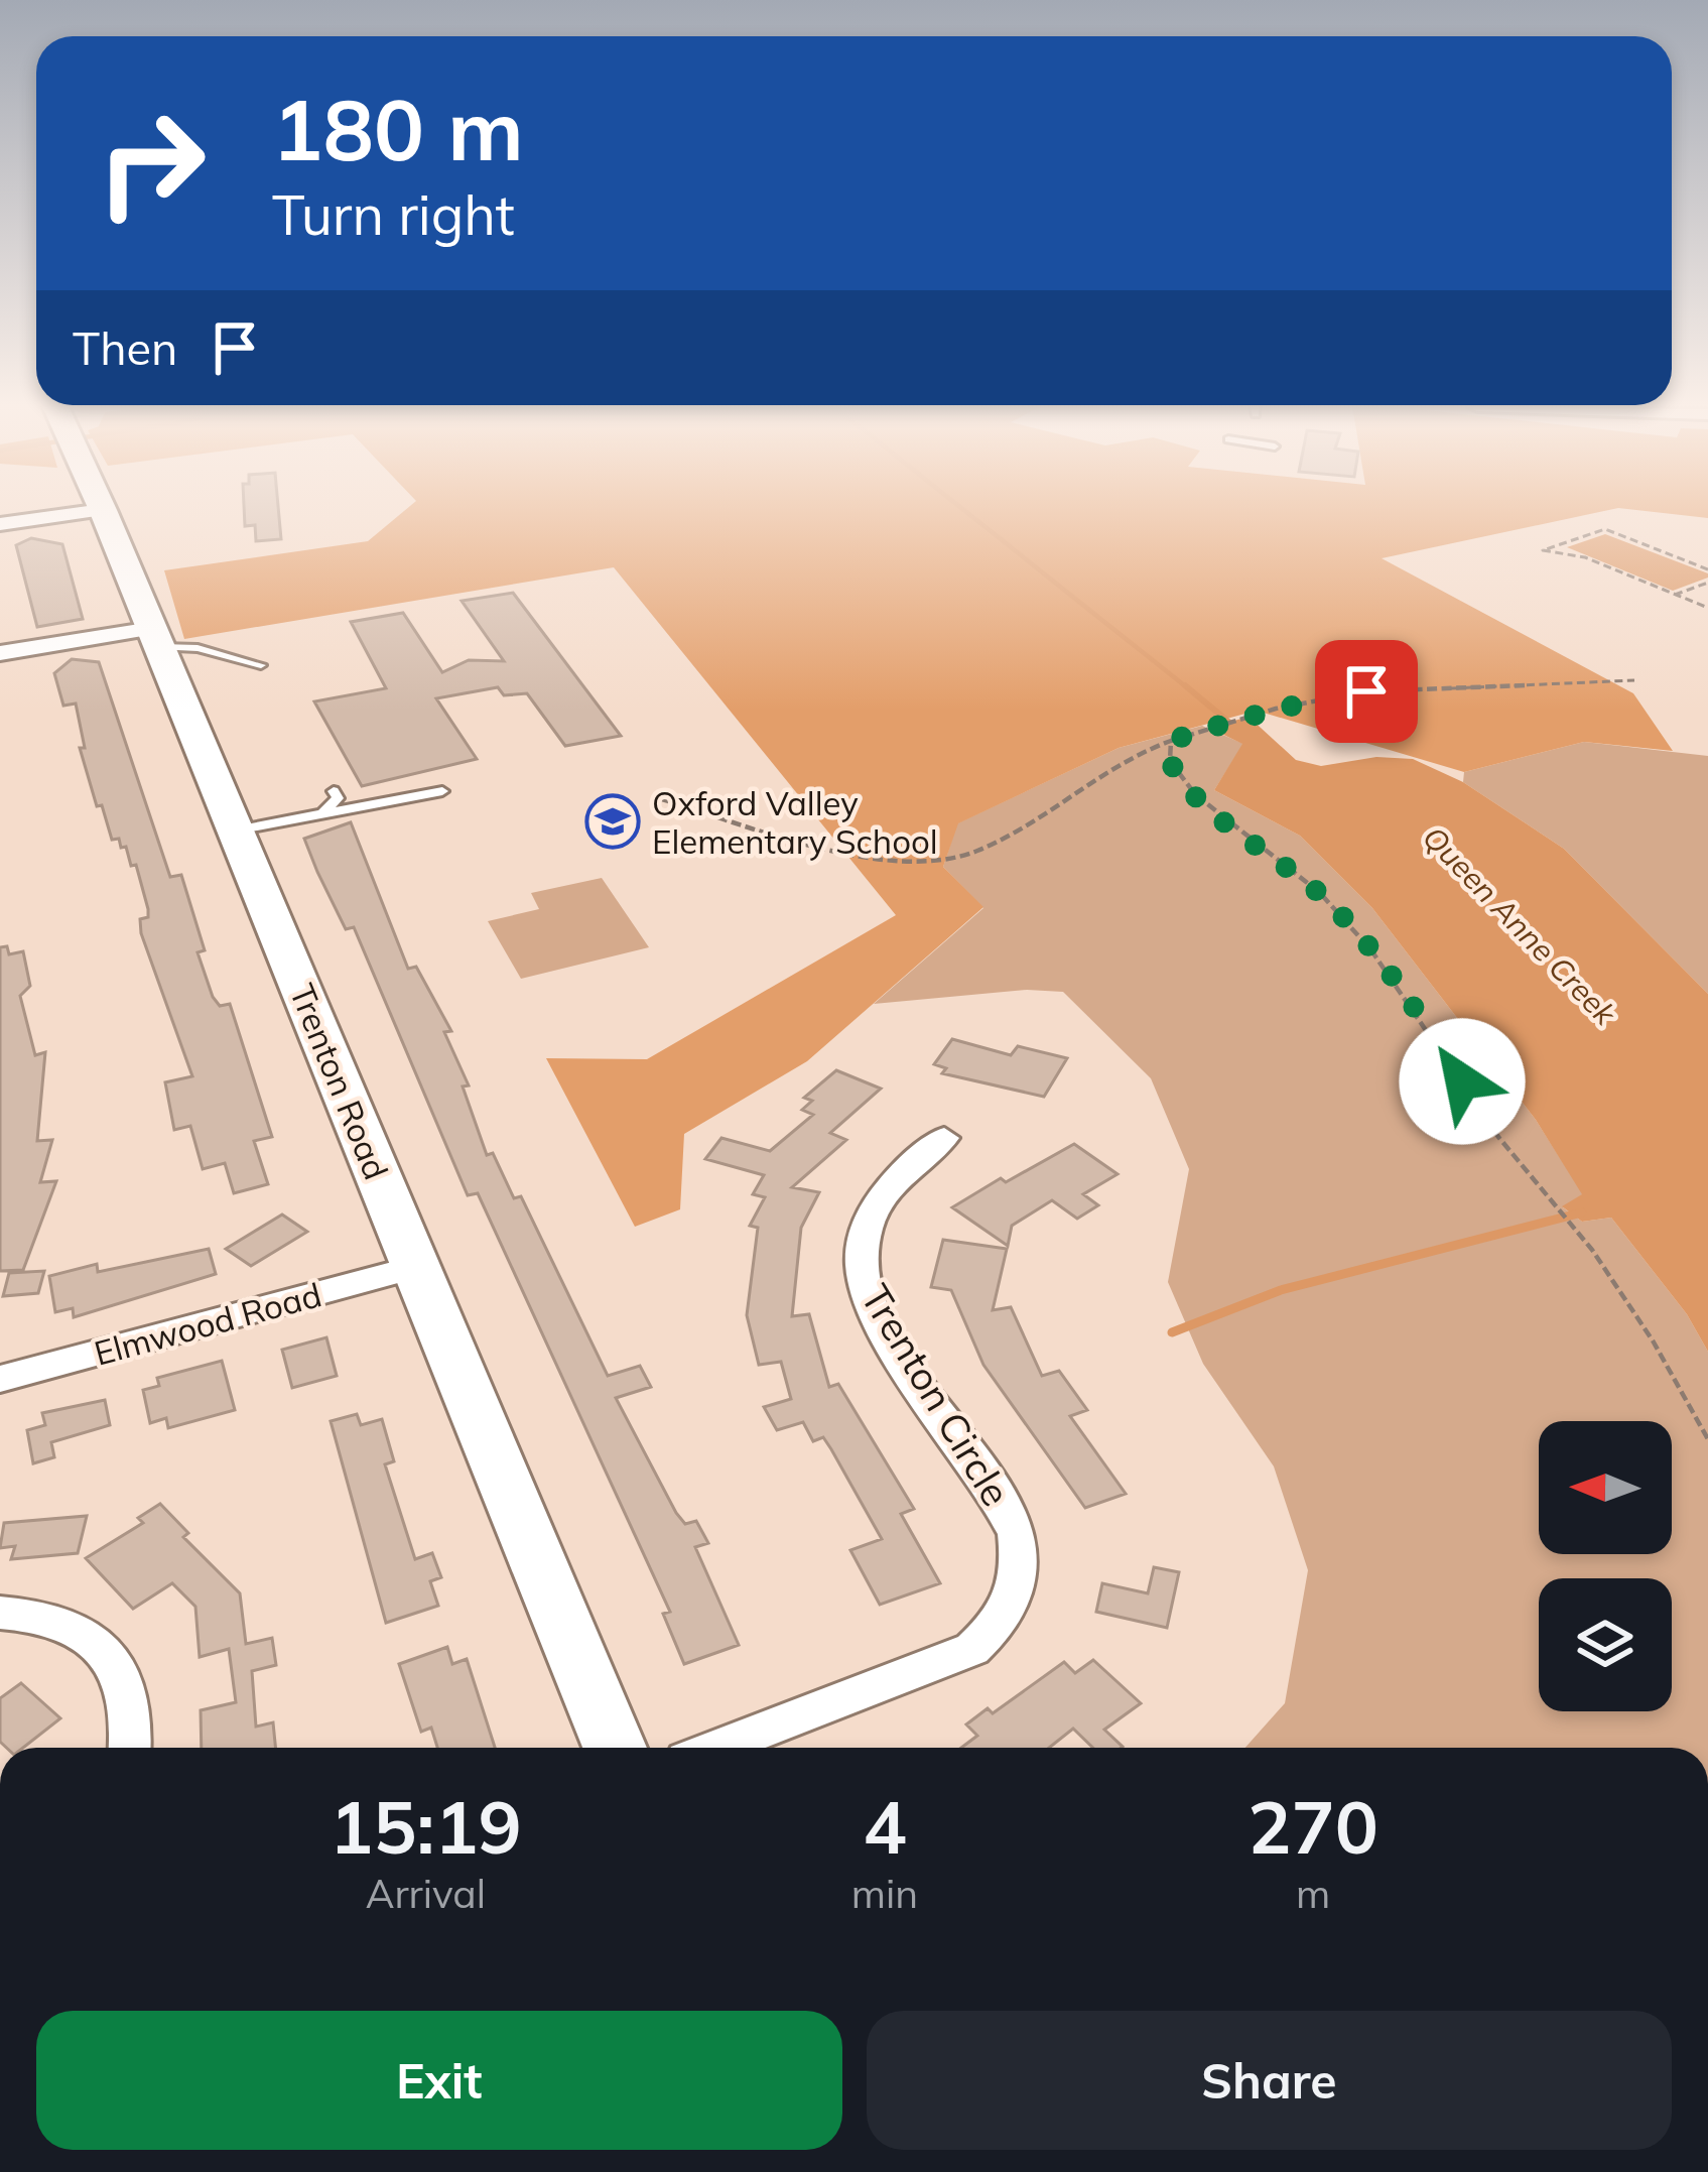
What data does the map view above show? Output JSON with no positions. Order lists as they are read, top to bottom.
{
  "streets": {
    "main road": ["Trenton Road"],
    "street": ["Elmwood Road", "Trenton Circle"]
  },
  "crossings": [
    ["Trenton Road", "Elmwood Road"]
  ],
  "water": ["Queen Anne Creek"],
  "places": {
    "school or university": ["Oxford Valley Elementary School"]
  },
  "north": "left",
  "page": {
    "turn": ["180 m", "Turn right"],
    "then": "Then",
    "eta": [
      "15:19",
      "Arrival",
      "4",
      "min",
      "270",
      "m"
    ],
    "buttons": ["Exit", "Share"]
  }
}
